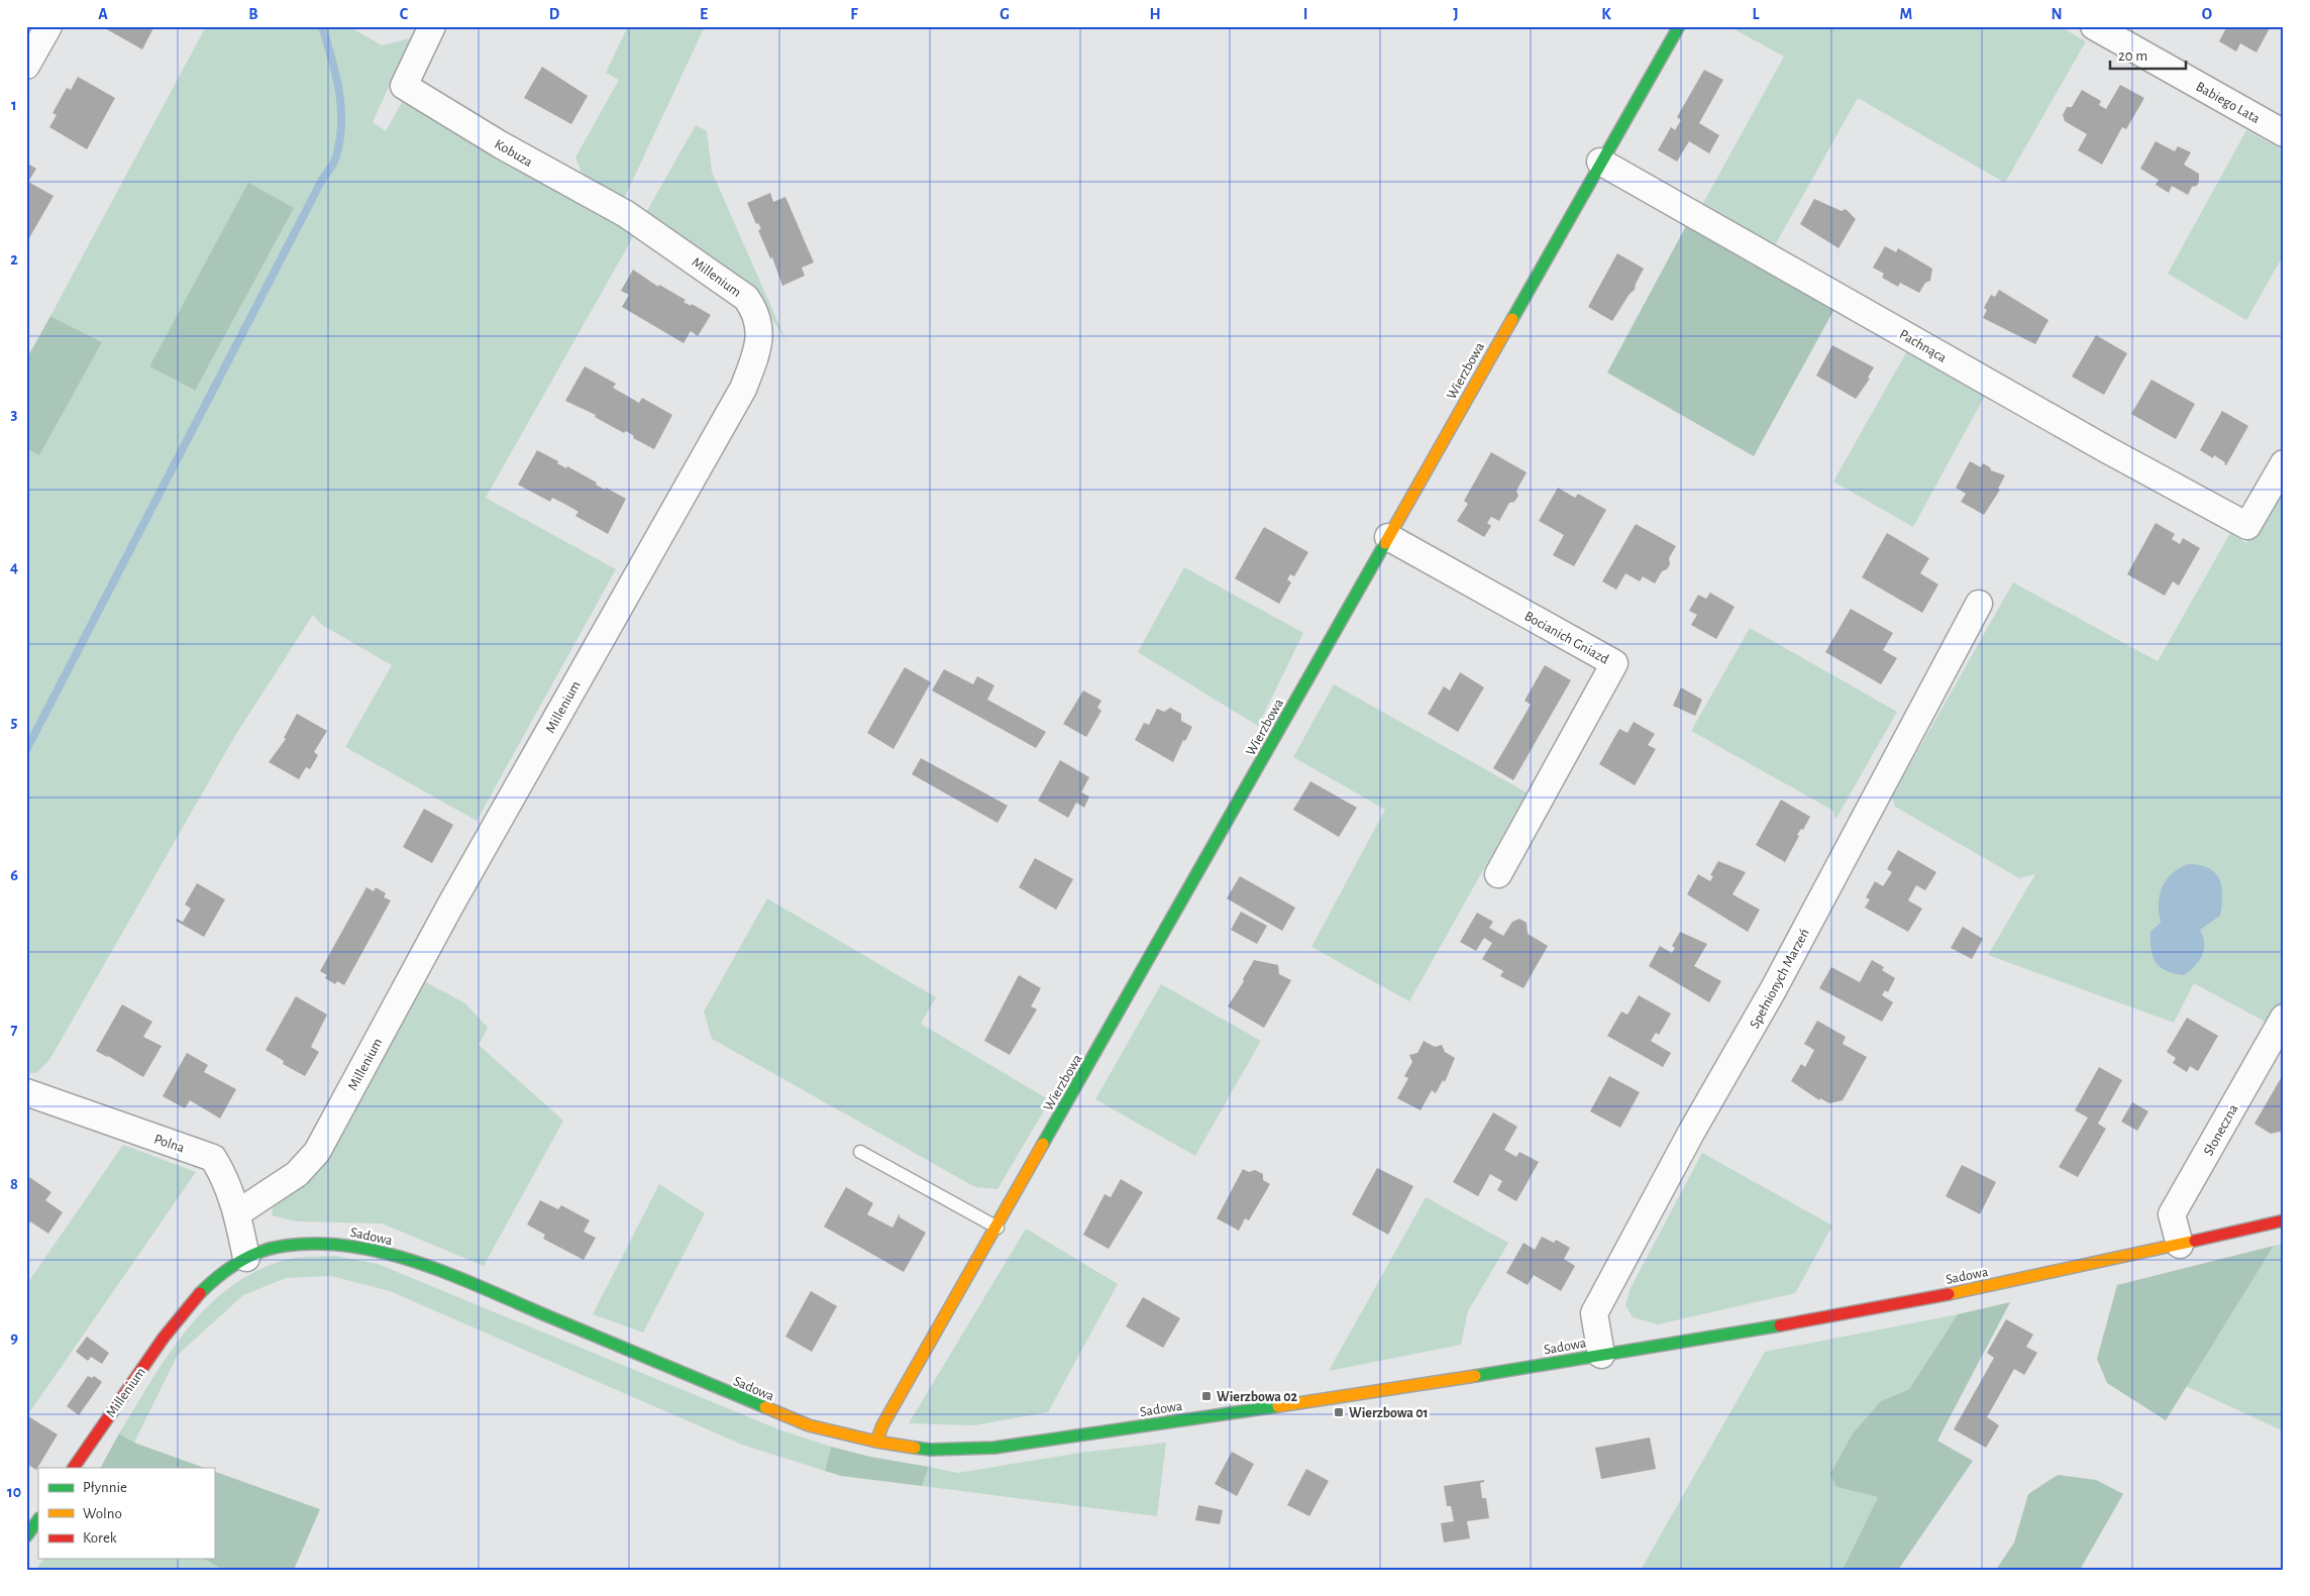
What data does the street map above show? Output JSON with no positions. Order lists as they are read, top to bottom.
{
  "streets": {
    "street": [
      "Babiego Lata",
      "Kobuza",
      "Millenium",
      "Pachnąca",
      "Wierzbowa",
      "Bocianich Gniazd",
      "Spełnionych Marzeń",
      "Słoneczna",
      "Polna",
      "Sadowa"
    ]
  },
  "crossings": [
    ["Kobuza", "Millenium"],
    ["Millenium", "Polna"],
    ["Millenium", "Sadowa"],
    ["Pachnąca", "Wierzbowa"],
    ["Wierzbowa", "Bocianich Gniazd"],
    ["Wierzbowa", "Sadowa"],
    ["Spełnionych Marzeń", "Sadowa"],
    ["Słoneczna", "Sadowa"],
    ["Polna", "Sadowa"]
  ],
  "places": {
    "transit": ["Wierzbowa 02", "Wierzbowa 01"]
  },
  "legend": ["Płynnie", "Wolno", "Korek"],
  "scale_bar": "20 m",
  "grid": {
    "columns": [
      "A",
      "B",
      "C",
      "D",
      "E",
      "F",
      "G",
      "H",
      "I",
      "J",
      "K",
      "L",
      "M",
      "N",
      "O"
    ],
    "rows": [
      "1",
      "2",
      "3",
      "4",
      "5",
      "6",
      "7",
      "8",
      "9",
      "10"
    ]
  }
}
